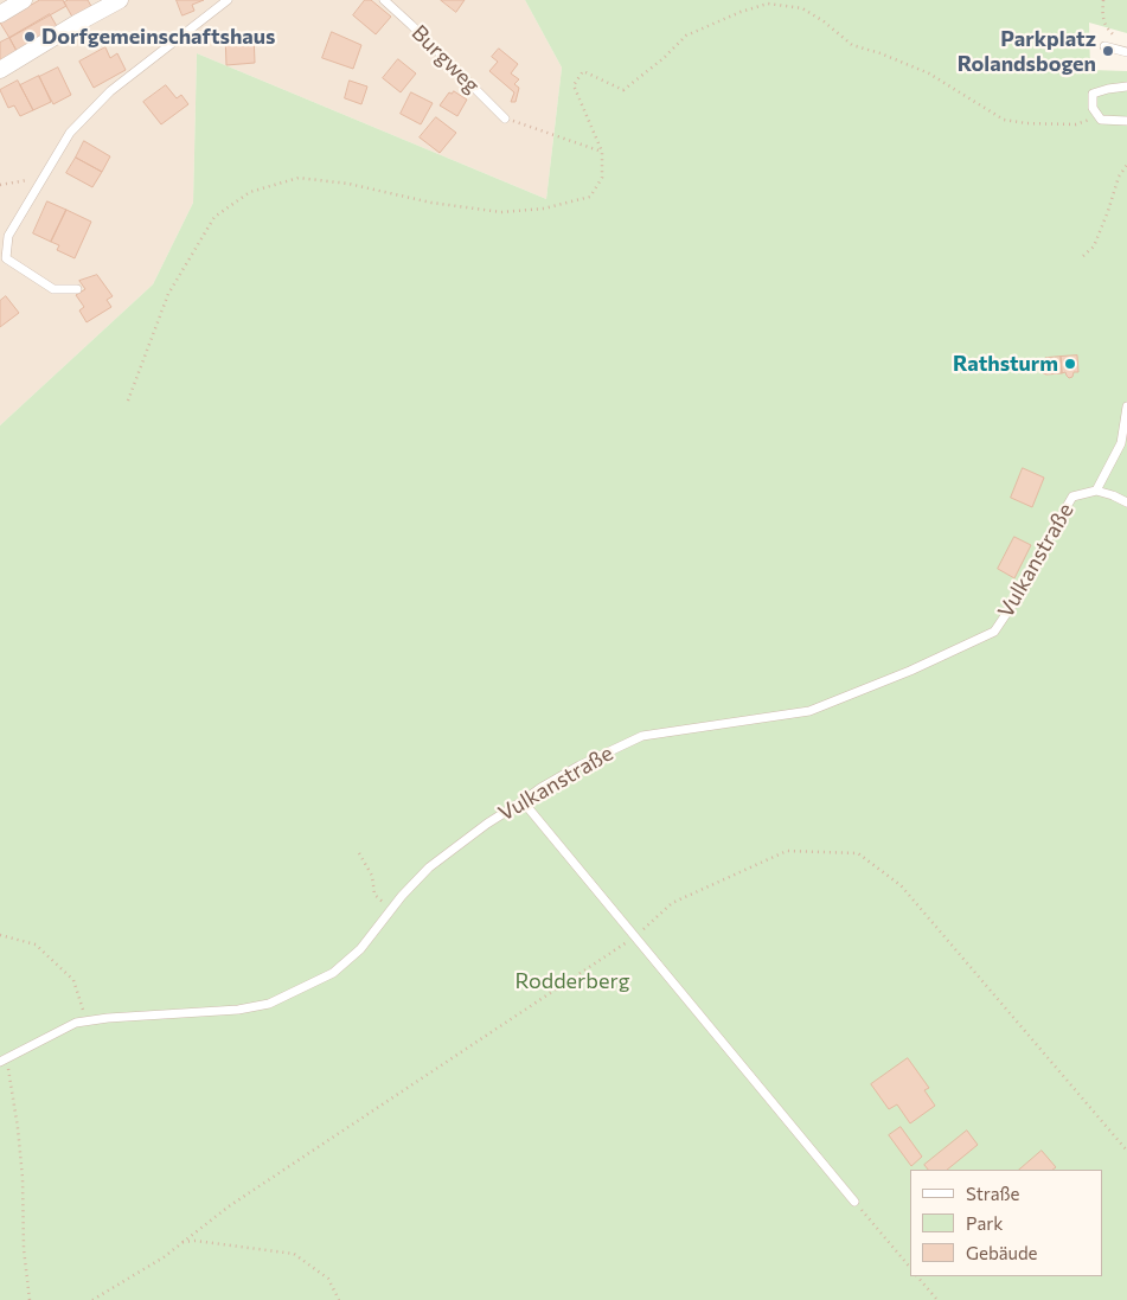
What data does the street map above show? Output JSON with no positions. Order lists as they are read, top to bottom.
{
  "streets": {
    "lane": ["Burgweg", "Vulkanstraße"]
  },
  "parks": ["Rodderberg"],
  "places": ["Dorfgemeinschaftshaus", "Parkplatz Rolandsbogen", "Rathsturm"],
  "legend": ["Straße", "Park", "Gebäude"]
}
